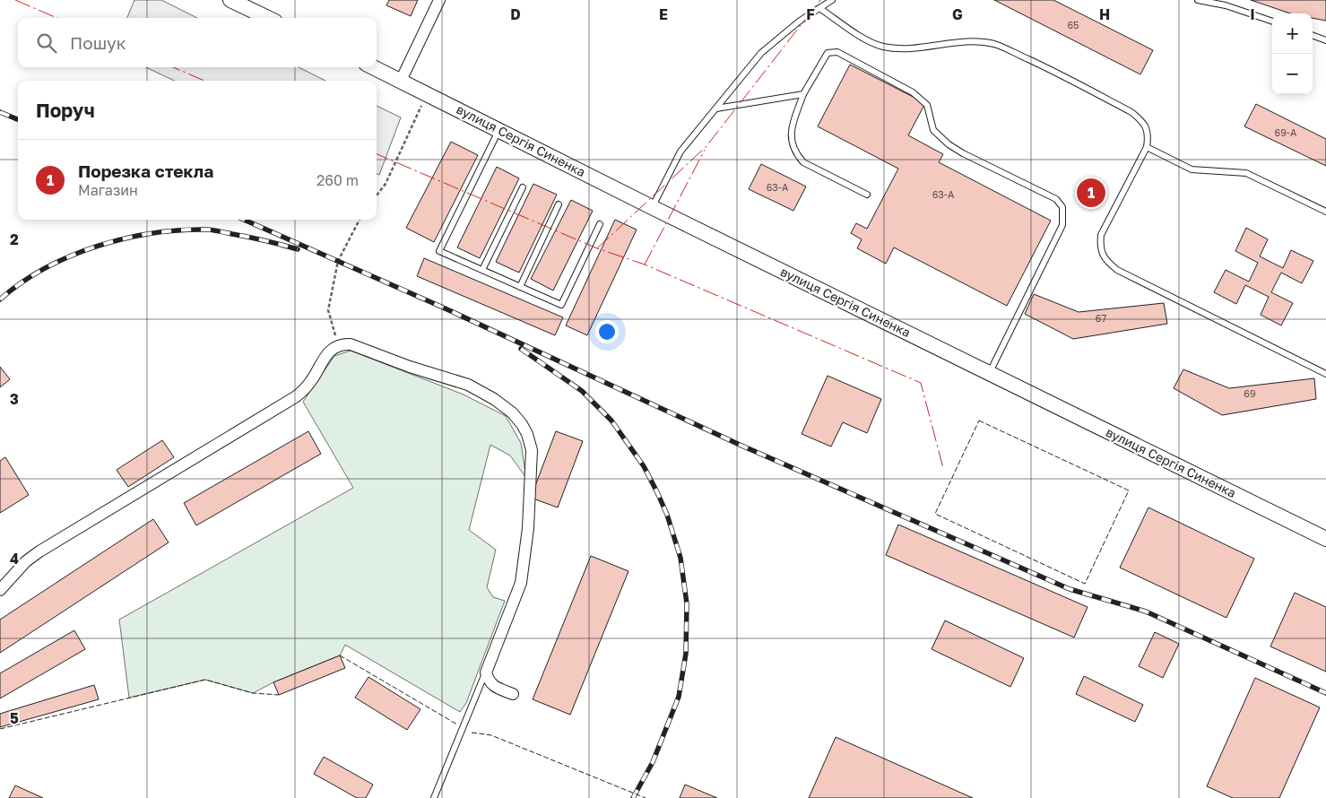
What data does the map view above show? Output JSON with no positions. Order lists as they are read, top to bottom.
{
  "streets": {
    "street": ["вулиця Сергія Синенка"]
  },
  "house_numbers": [
    "65",
    "69-А",
    "63-А",
    "63-А",
    "67",
    "69"
  ],
  "page": {
    "map_buttons": ["+", "−"],
    "search": "Пошук",
    "heading": "Поруч",
    "list": [
      {
        "mark": "1",
        "name": "Порезка стекла",
        "note": "Магазин",
        "value": "260 m"
      }
    ],
    "pins": "1"
  },
  "grid": {
    "columns": [
      "D",
      "E",
      "F",
      "G",
      "H",
      "I"
    ],
    "rows": [
      "2",
      "3",
      "4",
      "5"
    ]
  }
}
